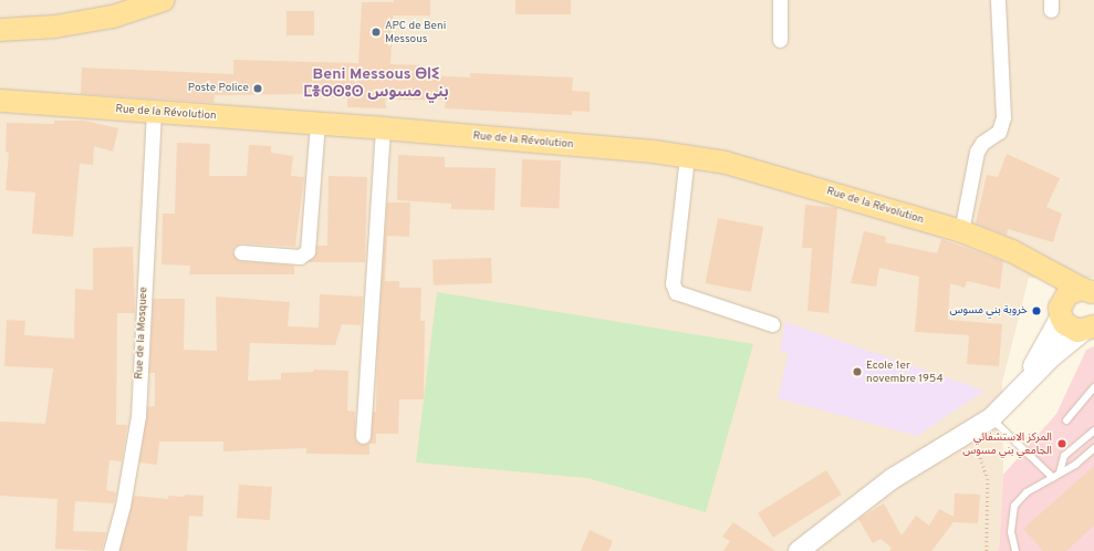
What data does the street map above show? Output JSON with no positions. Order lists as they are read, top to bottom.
{
  "streets": {
    "main road": ["Rue de la Révolution"],
    "street": ["Rue de la Mosquee"]
  },
  "crossings": [
    ["Rue de la Révolution", "Rue de la Mosquee"]
  ],
  "districts": ["Beni Messous ⴱⵏⵉ ⵎⴻⵙⵙⵓⵙ بني مسوس"],
  "places": [
    "APC de Beni Messous",
    "Poste Police",
    "خروبة بني مسوس",
    "Ecole 1er novembre 1954",
    "المركز الاستشفائي الجامعي بني مسوس"
  ]
}
